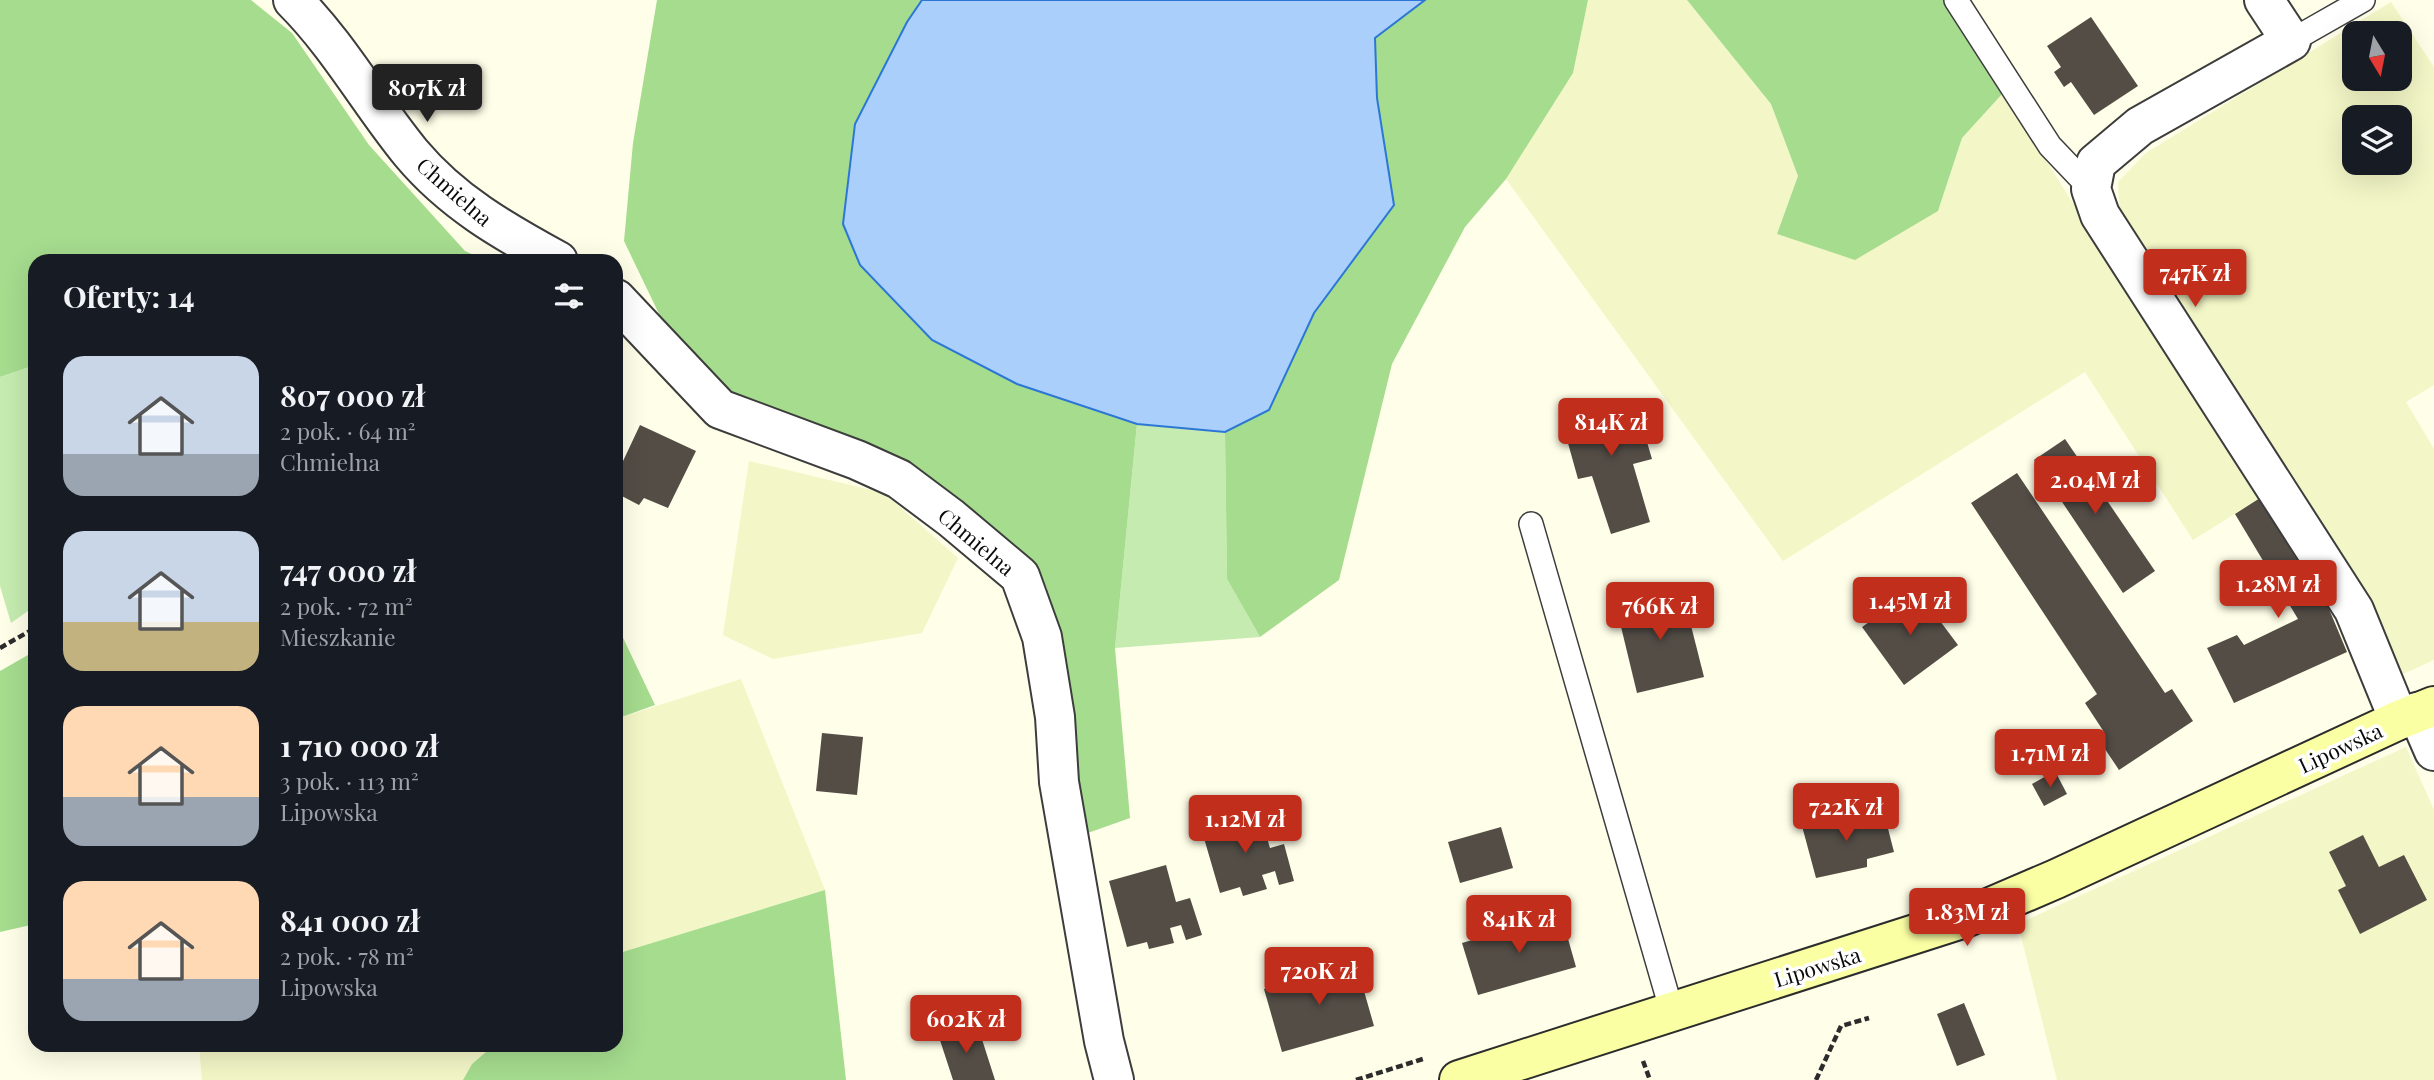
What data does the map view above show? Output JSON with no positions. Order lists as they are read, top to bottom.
{
  "streets": {
    "street": ["Chmielna", "Lipowska"]
  },
  "north": "bottom",
  "page": {
    "price": [
      "807K zł",
      "747K zł",
      "814K zł",
      "2.04M zł",
      "1.28M zł",
      "1.45M zł",
      "766K zł",
      "1.71M zł",
      "722K zł",
      "1.12M zł",
      "1.83M zł",
      "841K zł",
      "720K zł",
      "602K zł"
    ],
    "heading": "Oferty: 14",
    "list": [
      {
        "name": "807 000 zł",
        "note": "2 pok. · 64 m² · Chmielna"
      },
      {
        "name": "747 000 zł",
        "note": "2 pok. · 72 m² · Mieszkanie"
      },
      {
        "name": "1 710 000 zł",
        "note": "3 pok. · 113 m² · Lipowska"
      },
      {
        "name": "841 000 zł",
        "note": "2 pok. · 78 m² · Lipowska"
      }
    ]
  }
}
